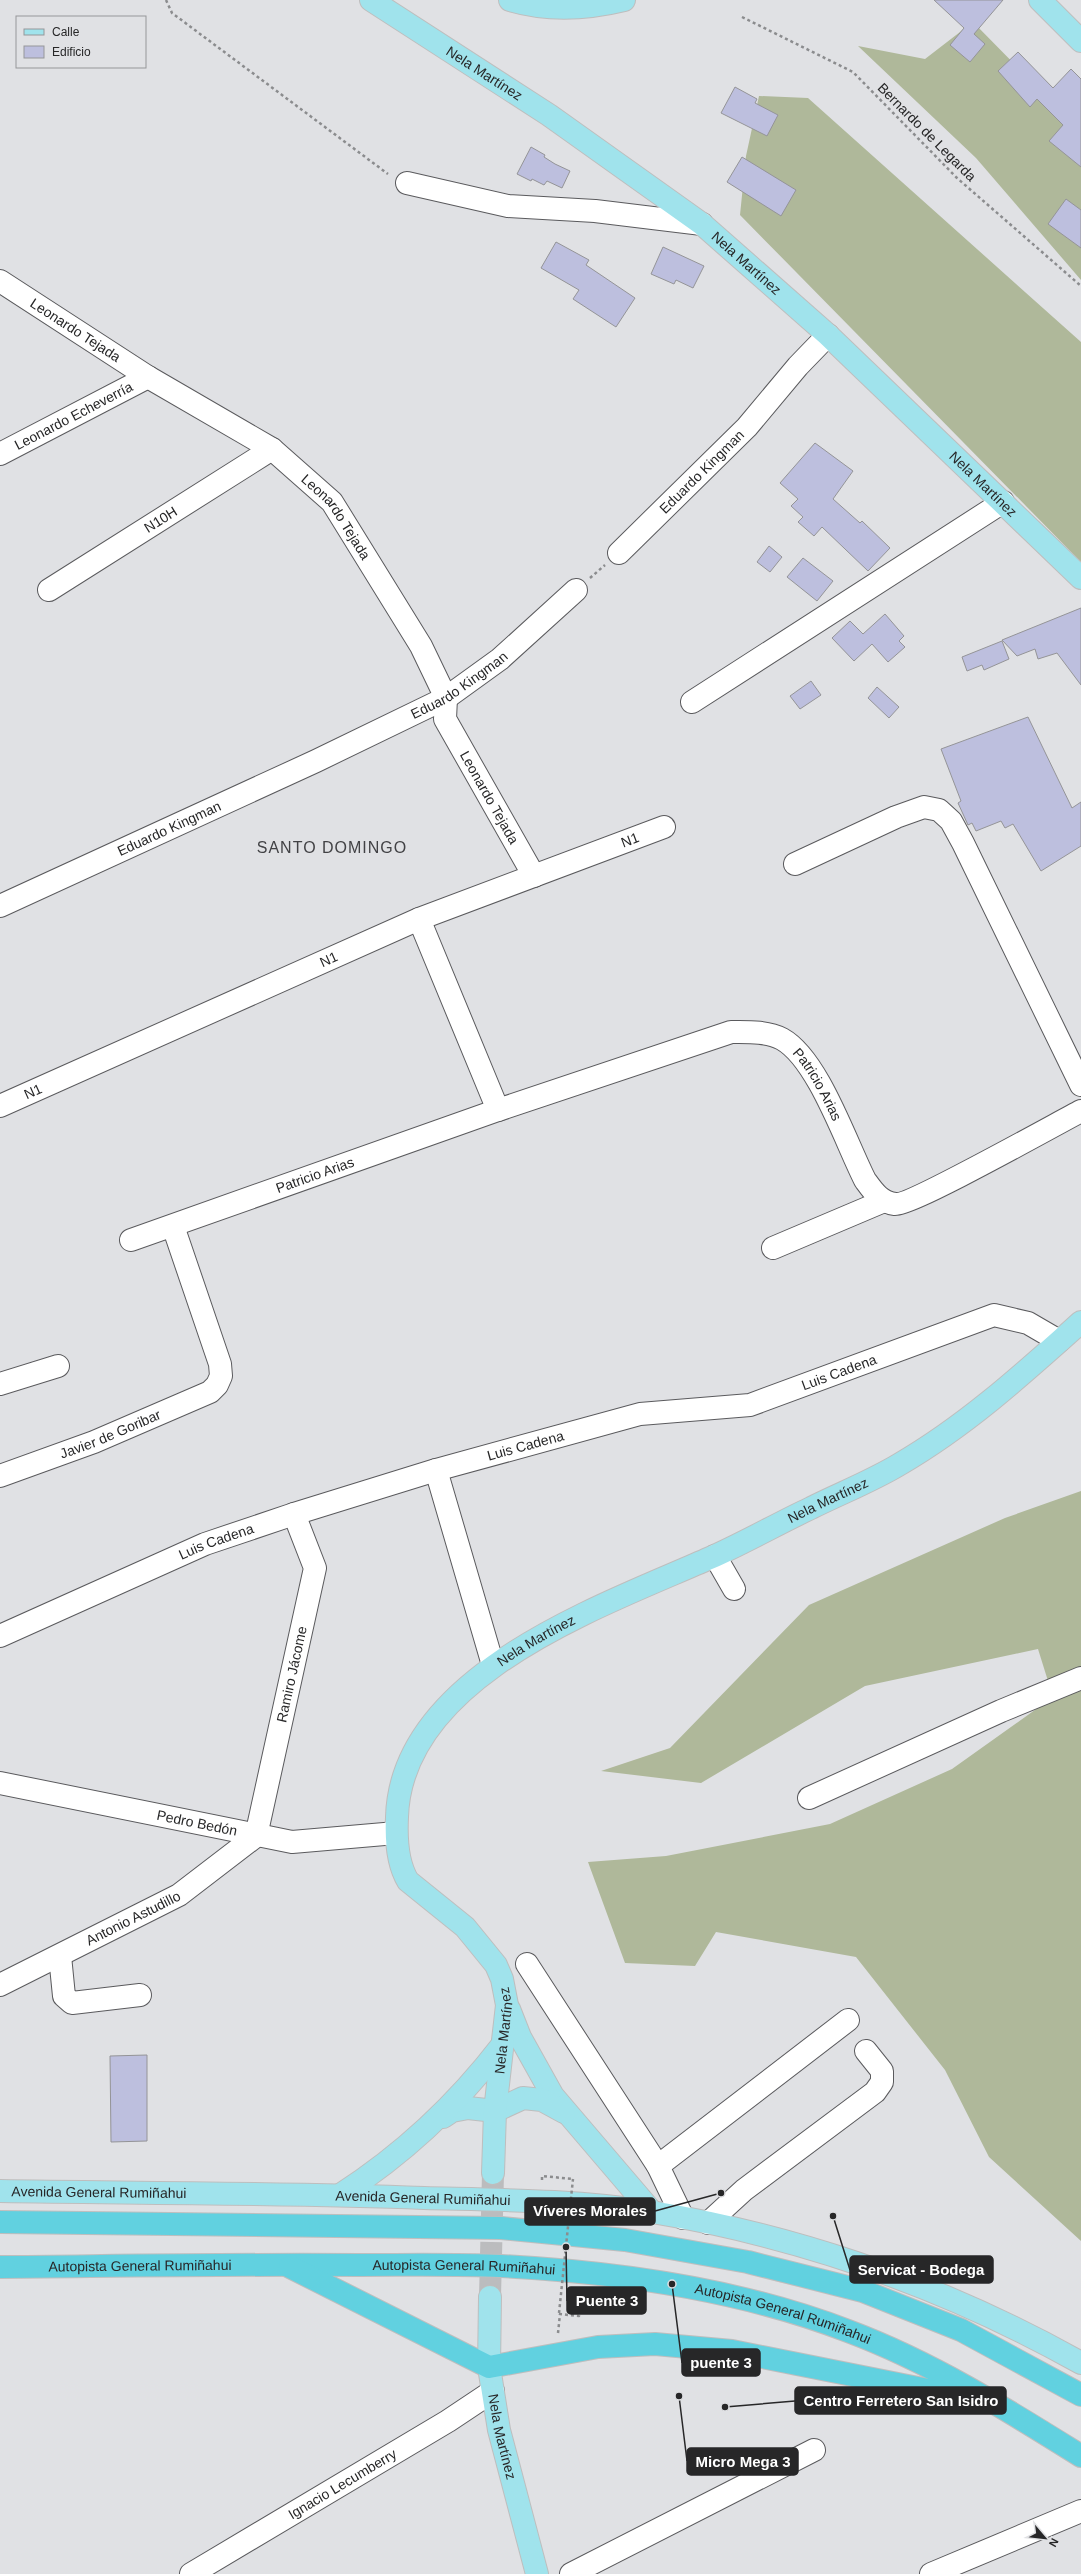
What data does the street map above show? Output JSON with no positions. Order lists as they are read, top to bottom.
{
  "streets": {
    "highway": ["Autopista General Rumiñahui"],
    "main road": ["Nela Martínez", "Avenida General Rumiñahui"],
    "street": [
      "Leonardo Tejada",
      "Leonardo Echeverría",
      "Eduardo Kingman",
      "N10H",
      "N1",
      "Patricio Arias",
      "Luis Cadena",
      "Javier de Goribar",
      "Ramiro Jácome",
      "Pedro Bedón",
      "Antonio Astudillo",
      "Ignacio Lecumberry"
    ],
    "path": ["Bernardo de Legarda"]
  },
  "crossings": [
    ["Nela Martínez", "Eduardo Kingman"],
    ["Nela Martínez", "Luis Cadena"],
    ["Nela Martínez", "Pedro Bedón"],
    ["Nela Martínez", "Ignacio Lecumberry"],
    ["Leonardo Tejada", "Leonardo Echeverría"],
    ["Leonardo Tejada", "Eduardo Kingman"],
    ["Leonardo Tejada", "N10H"],
    ["Leonardo Tejada", "N1"],
    ["Patricio Arias", "Javier de Goribar"],
    ["Luis Cadena", "Ramiro Jácome"],
    ["Ramiro Jácome", "Pedro Bedón"],
    ["Ramiro Jácome", "Antonio Astudillo"],
    ["Pedro Bedón", "Antonio Astudillo"]
  ],
  "districts": ["SANTO DOMINGO"],
  "places": [
    "Víveres Morales",
    "Servicat - Bodega",
    "Puente 3",
    "puente 3",
    "Micro Mega 3",
    "Centro Ferretero San Isidro"
  ],
  "legend": ["Calle", "Edificio"],
  "north": "bottom right"
}
